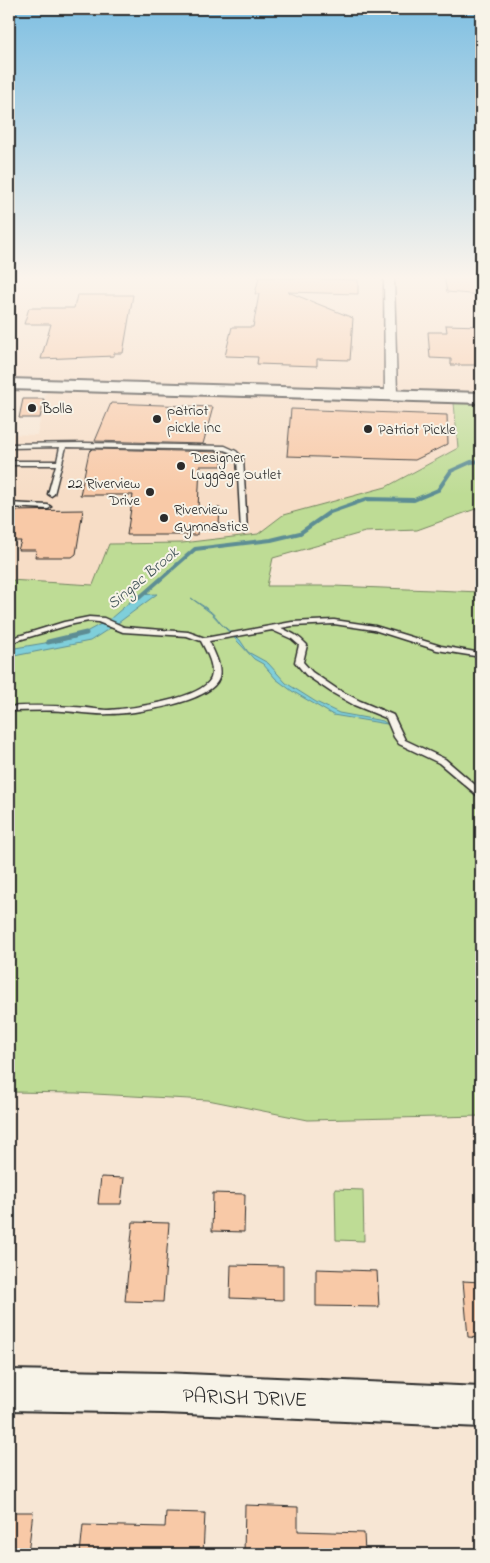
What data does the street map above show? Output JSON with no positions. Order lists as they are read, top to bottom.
{
  "streets": {
    "main road": ["PARISH DRIVE"]
  },
  "water": ["Singac Brook"],
  "places": [
    "Bolla",
    "patriot pickle inc",
    "Patriot Pickle",
    "Designer Luggage Outlet",
    "22 Riverview Drive",
    "Riverview Gymnastics"
  ]
}
